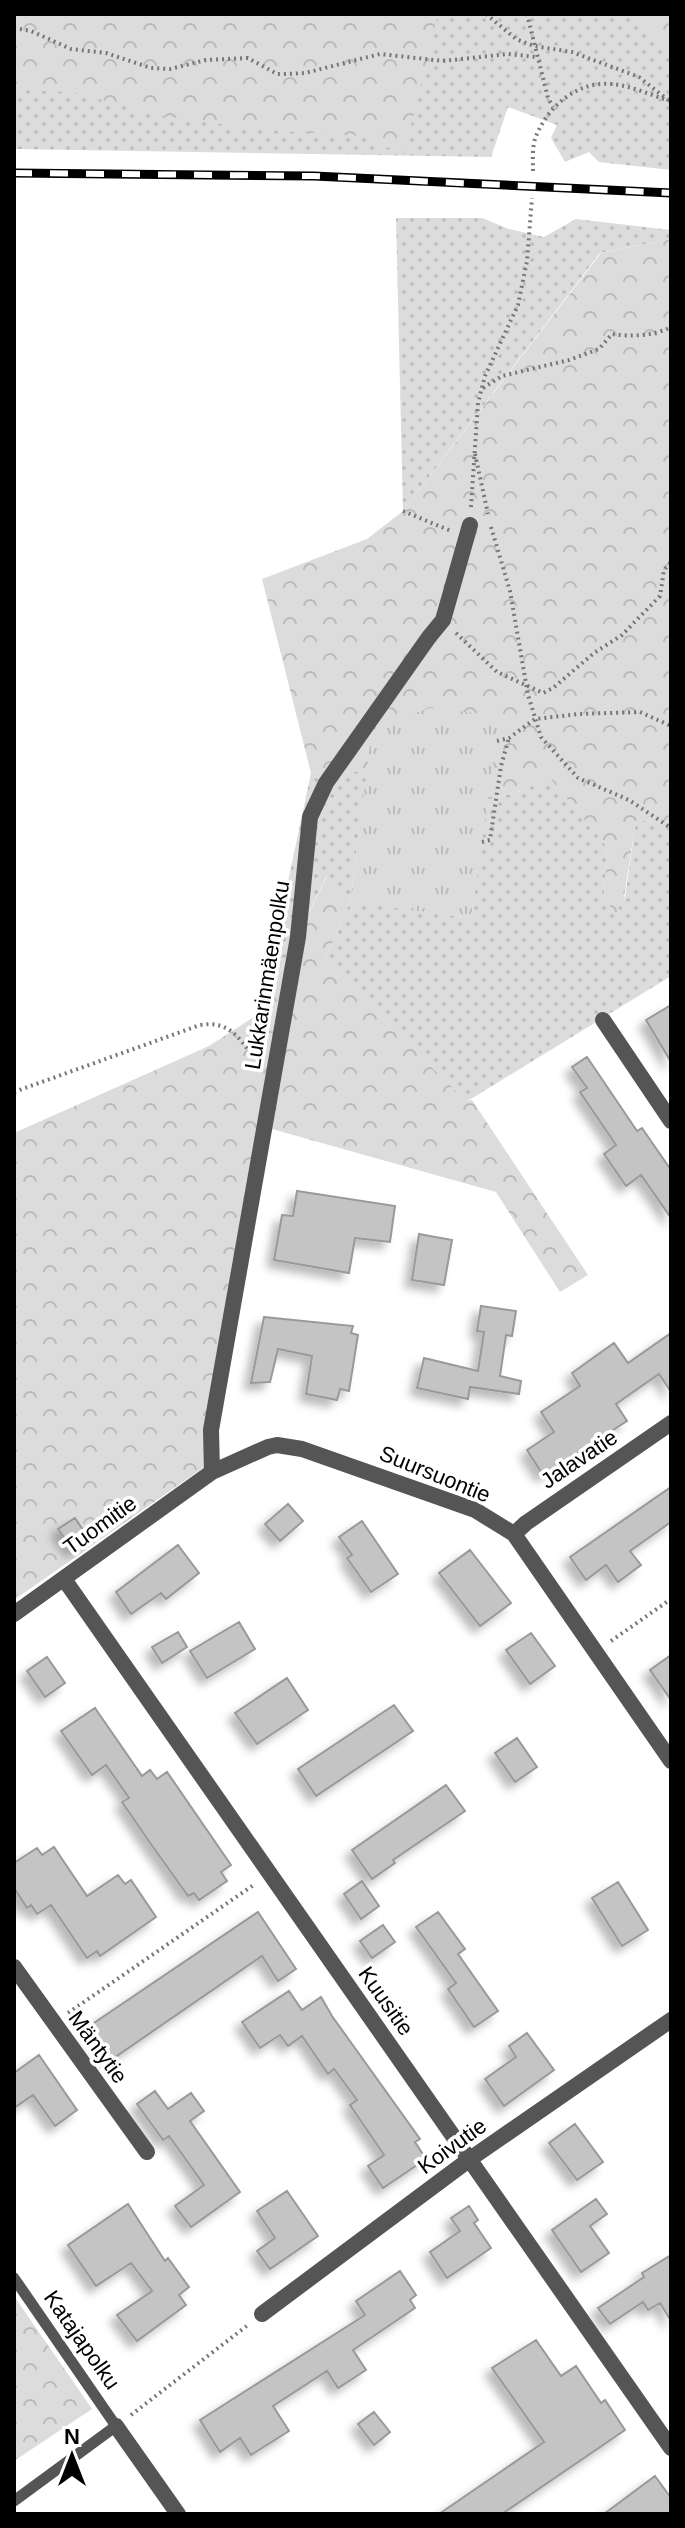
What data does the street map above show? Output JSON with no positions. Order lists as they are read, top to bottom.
{
  "streets": {
    "street": [
      "Lukkarinmäenpolku",
      "Jalavatie",
      "Suursuontie",
      "Tuomitie",
      "Kuusitie",
      "Mäntytie",
      "Koivutie"
    ],
    "lane": ["Katajapolku"]
  },
  "crossings": [
    ["Lukkarinmäenpolku", "Suursuontie"],
    ["Lukkarinmäenpolku", "Tuomitie"],
    ["Jalavatie", "Suursuontie"],
    ["Suursuontie", "Tuomitie"],
    ["Tuomitie", "Kuusitie"],
    ["Kuusitie", "Koivutie"]
  ],
  "north": "top"
}
